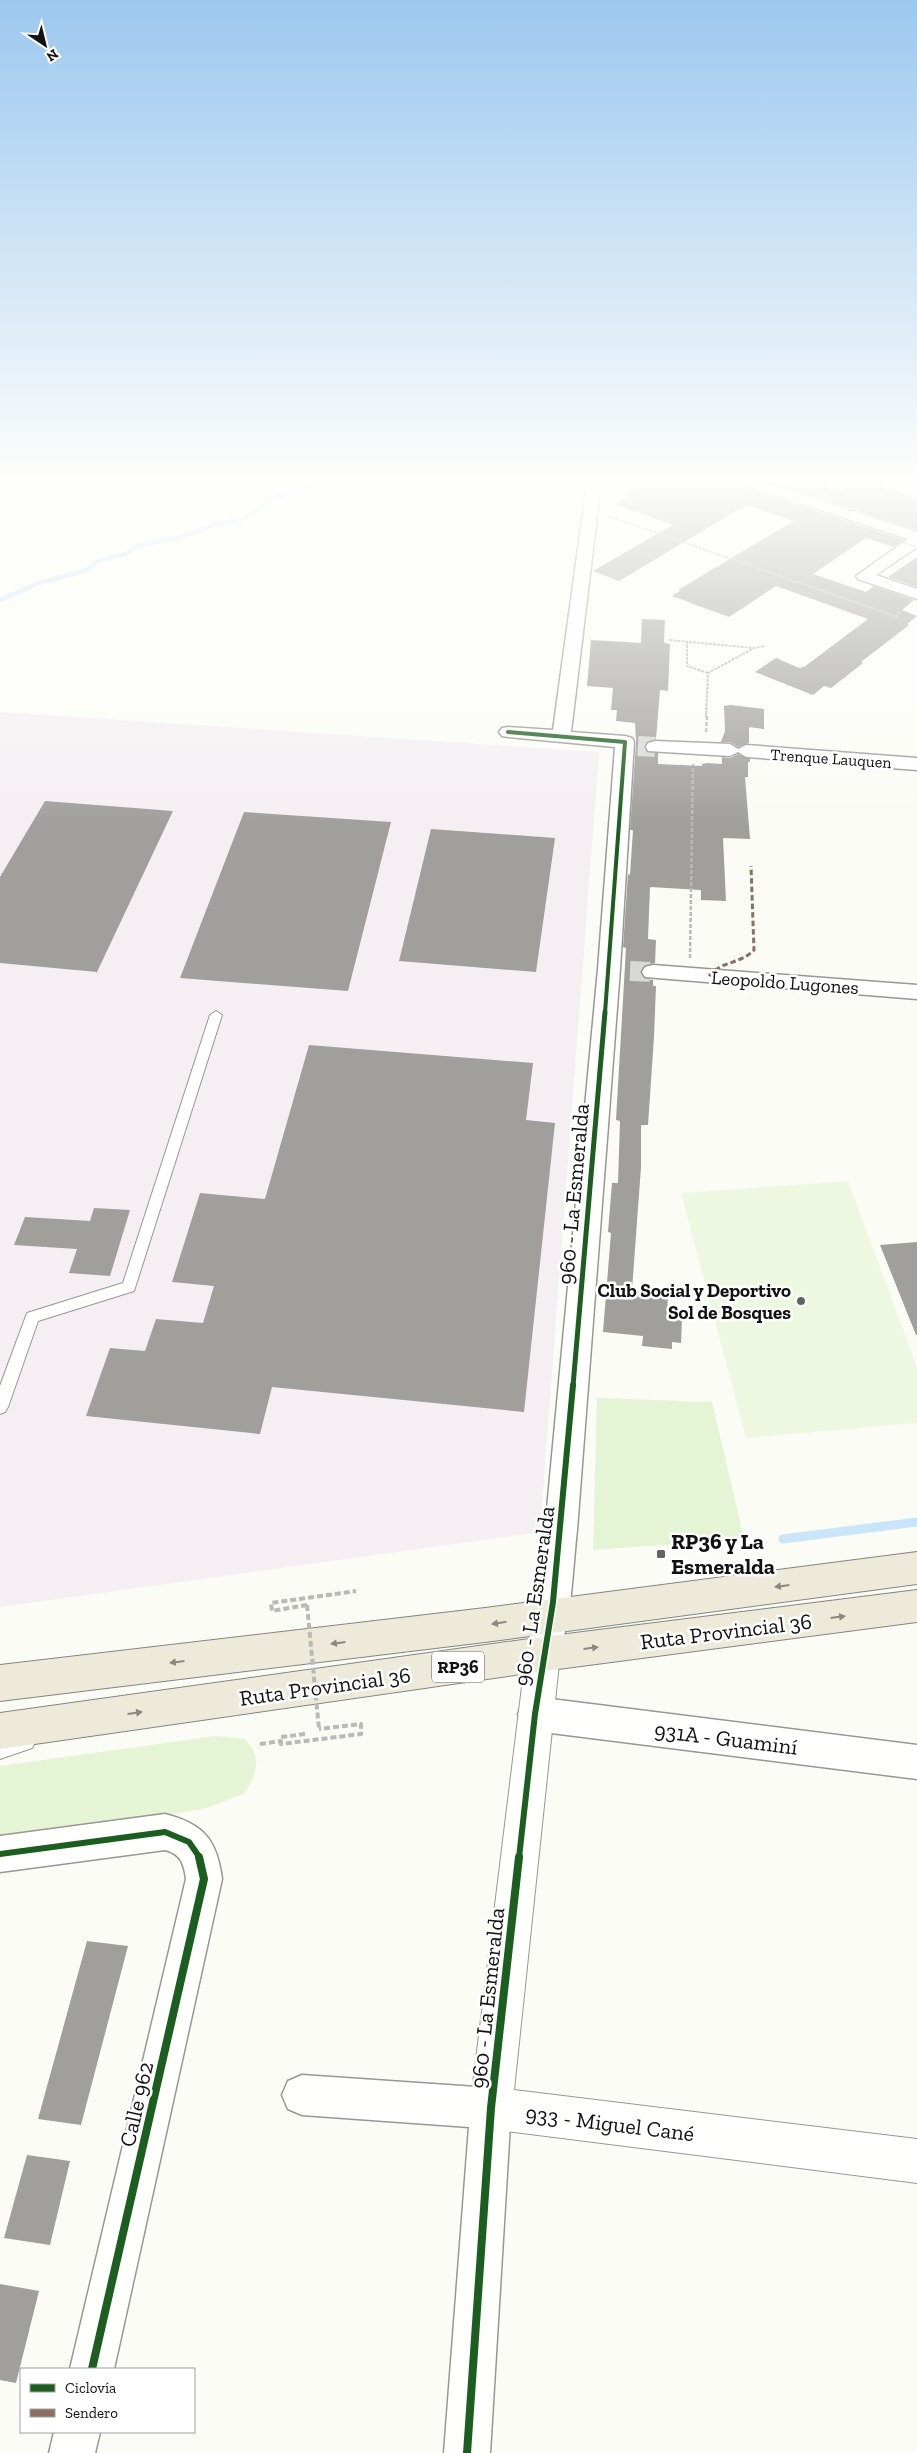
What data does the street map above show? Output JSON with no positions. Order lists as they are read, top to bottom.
{
  "streets": {
    "main road": ["Ruta Provincial 36", "RP36"],
    "street": [
      "Trenque Lauquen",
      "Leopoldo Lugones",
      "960 - La Esmeralda",
      "931A - Guaminí",
      "Calle 962",
      "933 - Miguel Cané"
    ]
  },
  "crossings": [
    ["Trenque Lauquen", "960 - La Esmeralda"],
    ["960 - La Esmeralda", "Ruta Provincial 36"],
    ["960 - La Esmeralda", "931A - Guaminí"],
    ["960 - La Esmeralda", "933 - Miguel Cané"]
  ],
  "places": {
    "other": ["Club Social y Deportivo Sol de Bosques"],
    "transit": ["RP36 y La Esmeralda"]
  },
  "legend": ["Ciclovía", "Sendero"],
  "north": "bottom right"
}
